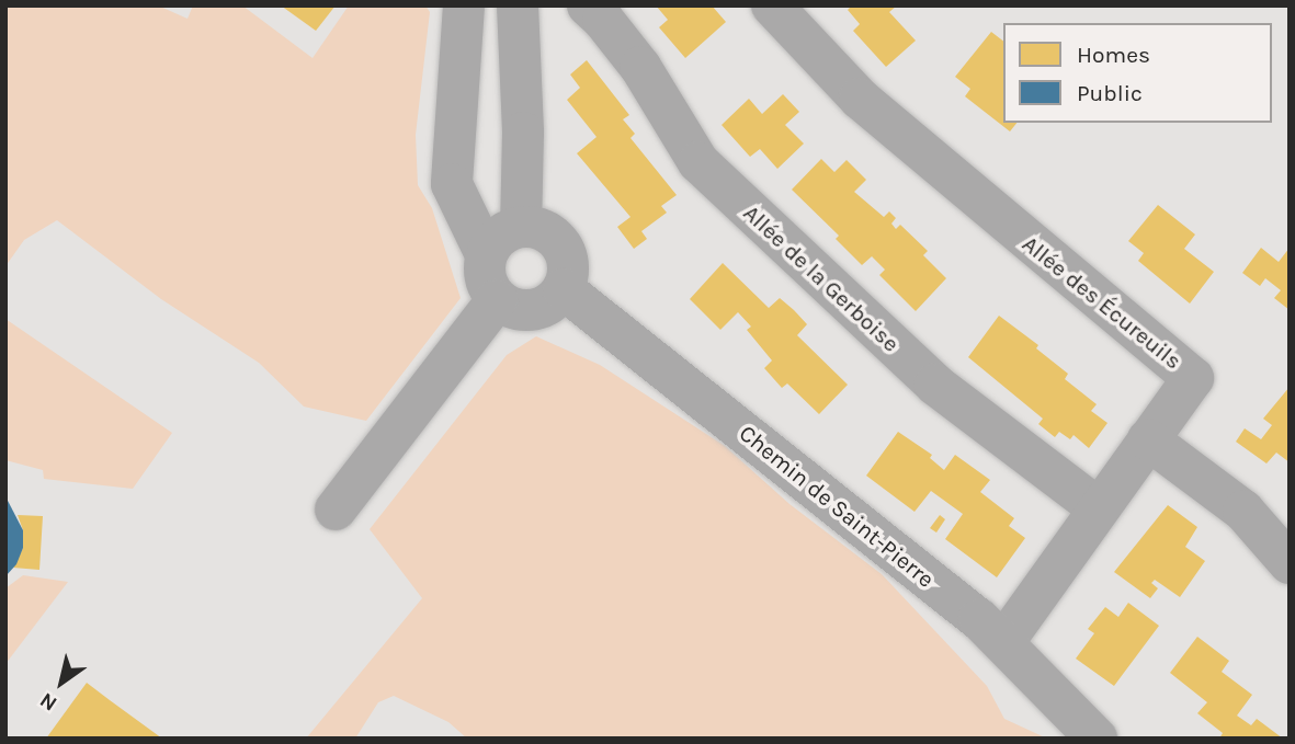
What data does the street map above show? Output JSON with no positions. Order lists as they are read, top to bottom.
{
  "streets": {
    "street": ["Allée de la Gerboise", "Allée des Écureuils", "Chemin de Saint-Pierre"]
  },
  "crossings": [
    ["Allée de la Gerboise", "Allée des Écureuils"],
    ["Allée des Écureuils", "Chemin de Saint-Pierre"]
  ],
  "legend": ["Homes", "Public"],
  "north": "bottom left"
}
